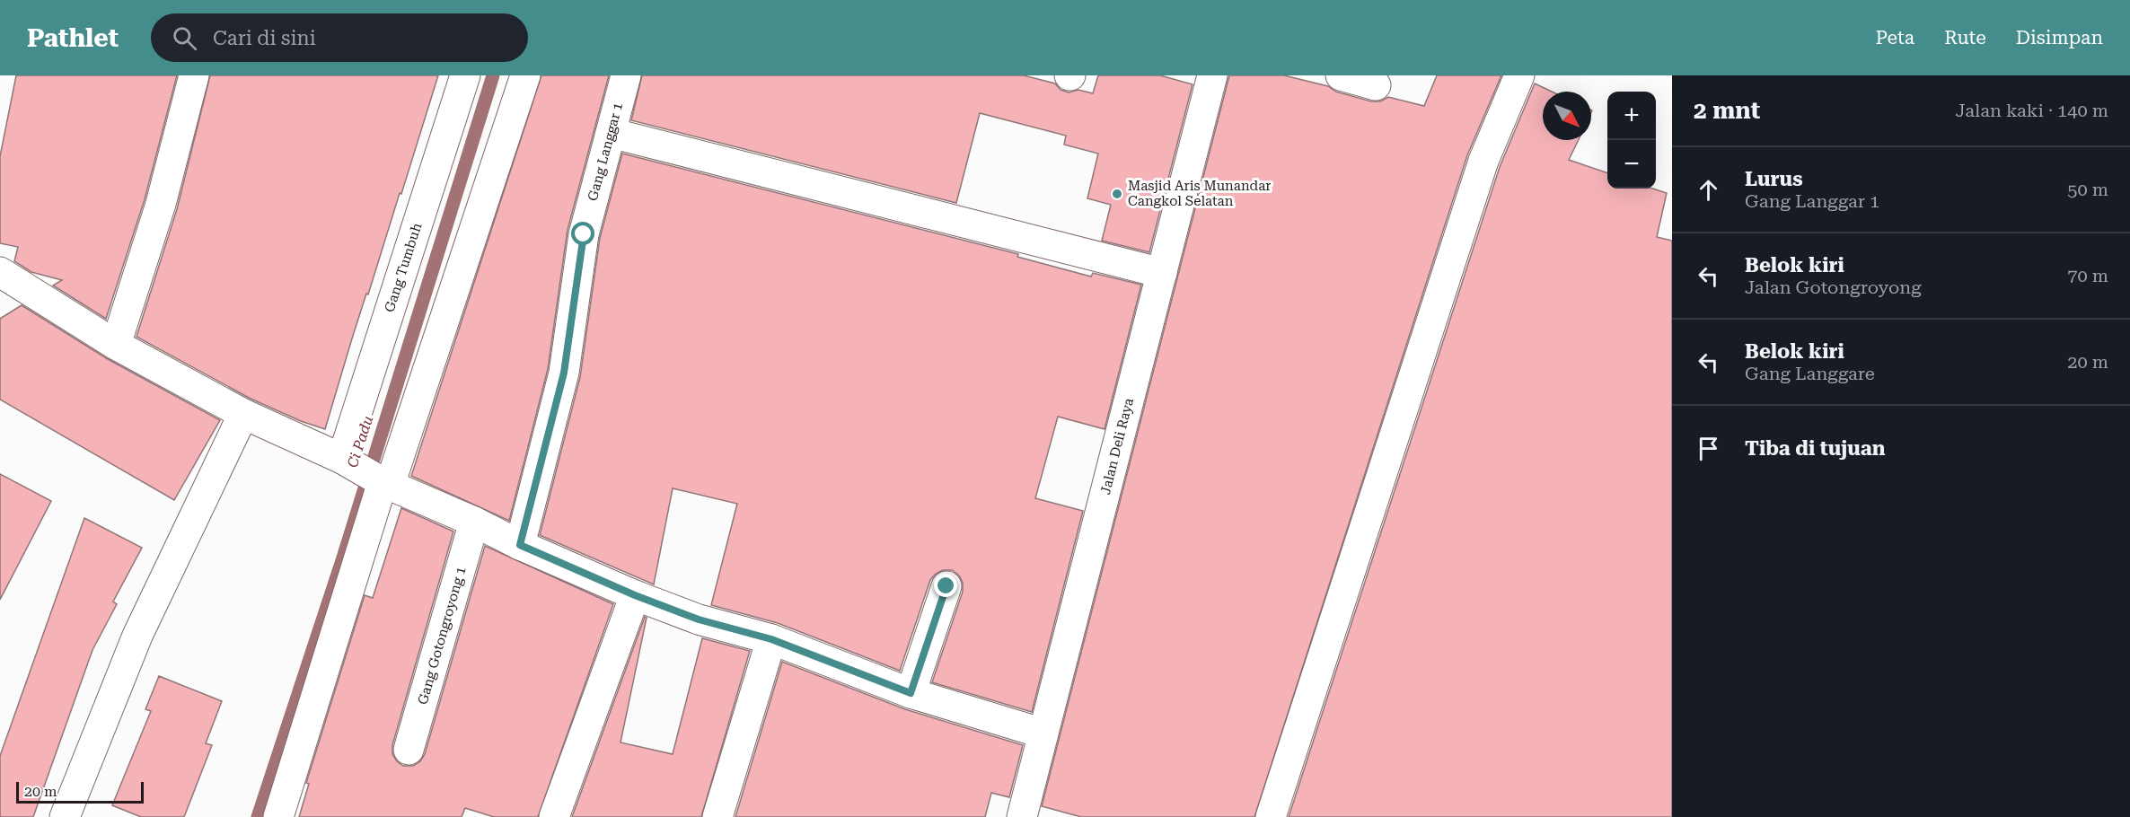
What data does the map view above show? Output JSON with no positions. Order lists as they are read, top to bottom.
{
  "streets": {
    "street": [
      "Gang Langgar 1",
      "Gang Tumbuh",
      "Jalan Deli Raya",
      "Gang Gotongroyong 1"
    ]
  },
  "water": ["Ci Padu"],
  "places": ["Masjid Aris Munandar Cangkol Selatan"],
  "scale_bar": "20 m",
  "north": "bottom right",
  "page": {
    "header": "Pathlet",
    "search": "Cari di sini",
    "nav": ["Peta", "Rute", "Disimpan"],
    "heading": ["2 mnt", "Jalan kaki · 140 m"],
    "map_buttons": ["+", "−"],
    "list": [
      ["Lurus", "Gang Langgar 1", "50 m"],
      ["Belok kiri", "Jalan Gotongroyong", "70 m"],
      ["Belok kiri", "Gang Langgare", "20 m"],
      "Tiba di tujuan"
    ],
    "scale": "20 m"
  }
}
